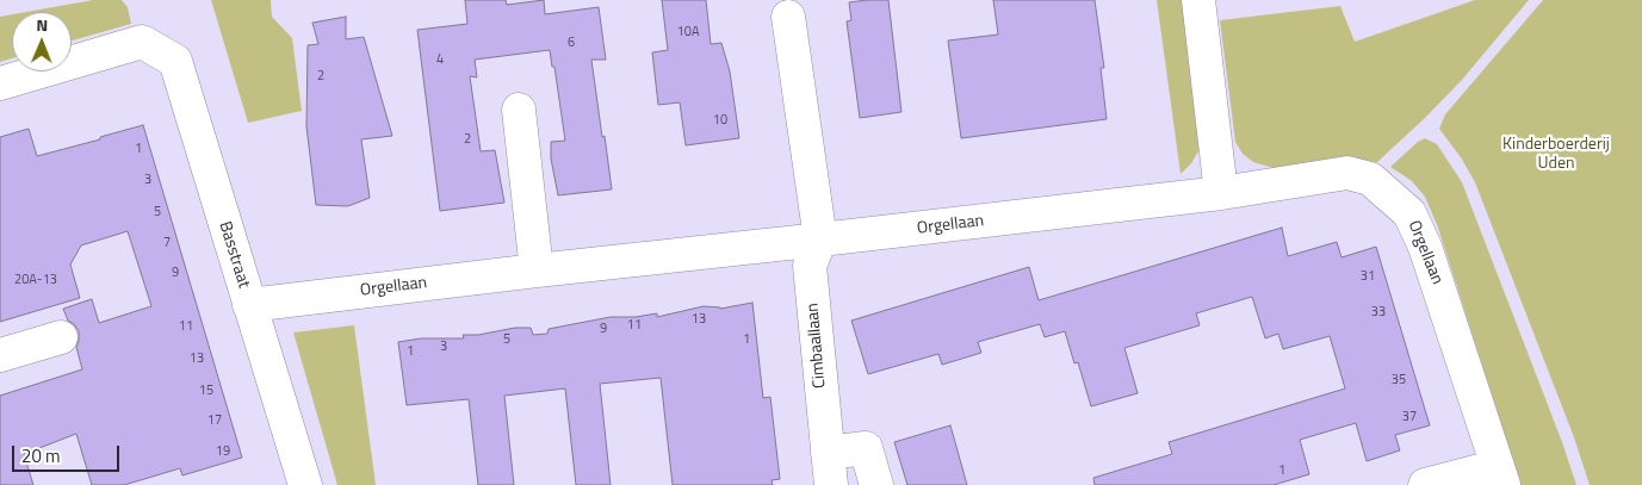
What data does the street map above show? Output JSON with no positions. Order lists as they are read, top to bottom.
{
  "streets": {
    "street": ["Orgellaan", "Basstraat", "Cimbaallaan"]
  },
  "crossings": [
    ["Orgellaan", "Basstraat"],
    ["Orgellaan", "Cimbaallaan"]
  ],
  "parks": ["Kinderboerderij Uden"],
  "house_numbers": [
    "10A",
    "6",
    "4",
    "2",
    "10",
    "2",
    "1",
    "3",
    "5",
    "7",
    "9",
    "31",
    "20A-13",
    "33",
    "13",
    "11",
    "11",
    "9",
    "5",
    "1",
    "3",
    "1",
    "13",
    "35",
    "15",
    "37",
    "17",
    "19",
    "1"
  ],
  "scale_bar": "20 m",
  "north": "top"
}
